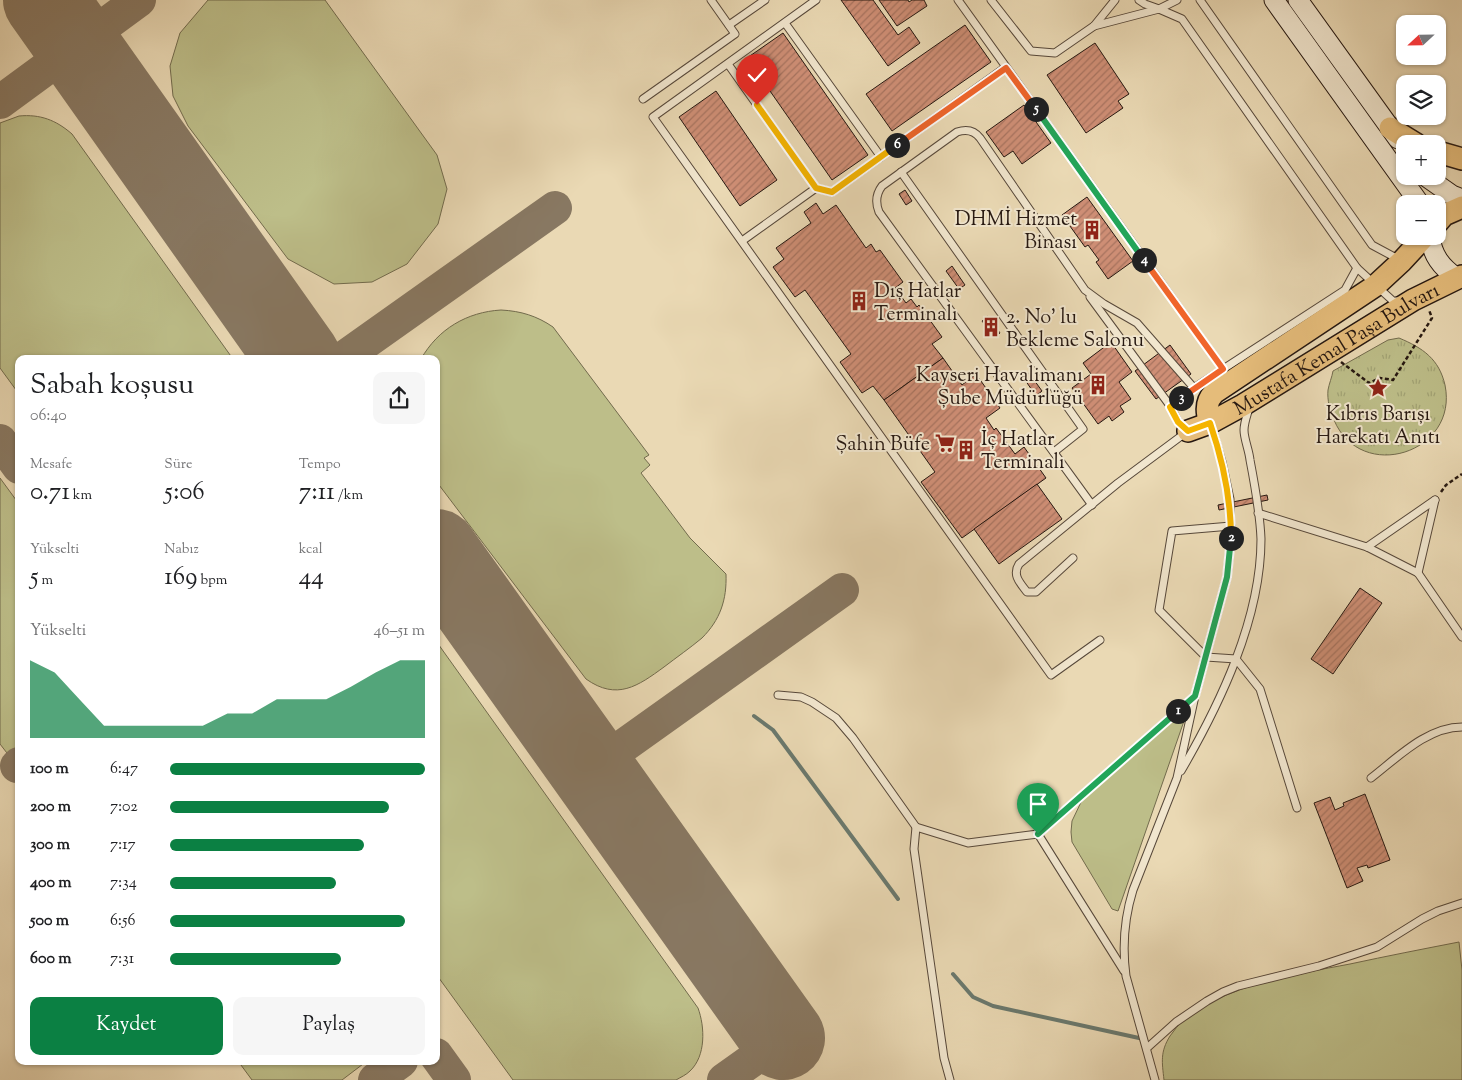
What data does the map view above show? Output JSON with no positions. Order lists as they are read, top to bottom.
{
  "streets": {
    "main road": ["Mustafa Kemal Paşa Bulvarı"]
  },
  "places": {
    "building": [
      "DHMİ Hizmet Binası",
      "Dış Hatlar Terminalı",
      "2. No' lu Bekleme Salonu",
      "Kayseri Havalimanı Şube Müdürlüğü",
      "İç Hatlar Terminalı"
    ],
    "place": ["Kıbrıs Barışı Harekatı Anıtı"],
    "supermarket": ["Şahin Büfe"]
  },
  "north": "left",
  "page": {
    "map_buttons": ["+", "−"],
    "pins": [
      "5",
      "6",
      "4",
      "3",
      "2",
      "1"
    ],
    "heading": ["Sabah koşusu", "06:40"],
    "stats": [
      ["Mesafe", "0.71 km"],
      ["Süre", "5:06"],
      ["Tempo", "7:11 /km"],
      ["Yükselti", "5 m"],
      ["Nabız", "169 bpm"],
      ["kcal", "44"]
    ],
    "chart": ["Yükselti", "46–51 m"],
    "list": [
      {
        "name": "100 m",
        "note": "6:47"
      },
      {
        "name": "200 m",
        "note": "7:02"
      },
      {
        "name": "300 m",
        "note": "7:17"
      },
      {
        "name": "400 m",
        "note": "7:34"
      },
      {
        "name": "500 m",
        "note": "6:56"
      },
      {
        "name": "600 m",
        "note": "7:31"
      }
    ],
    "buttons": ["Kaydet", "Paylaş"]
  }
}
